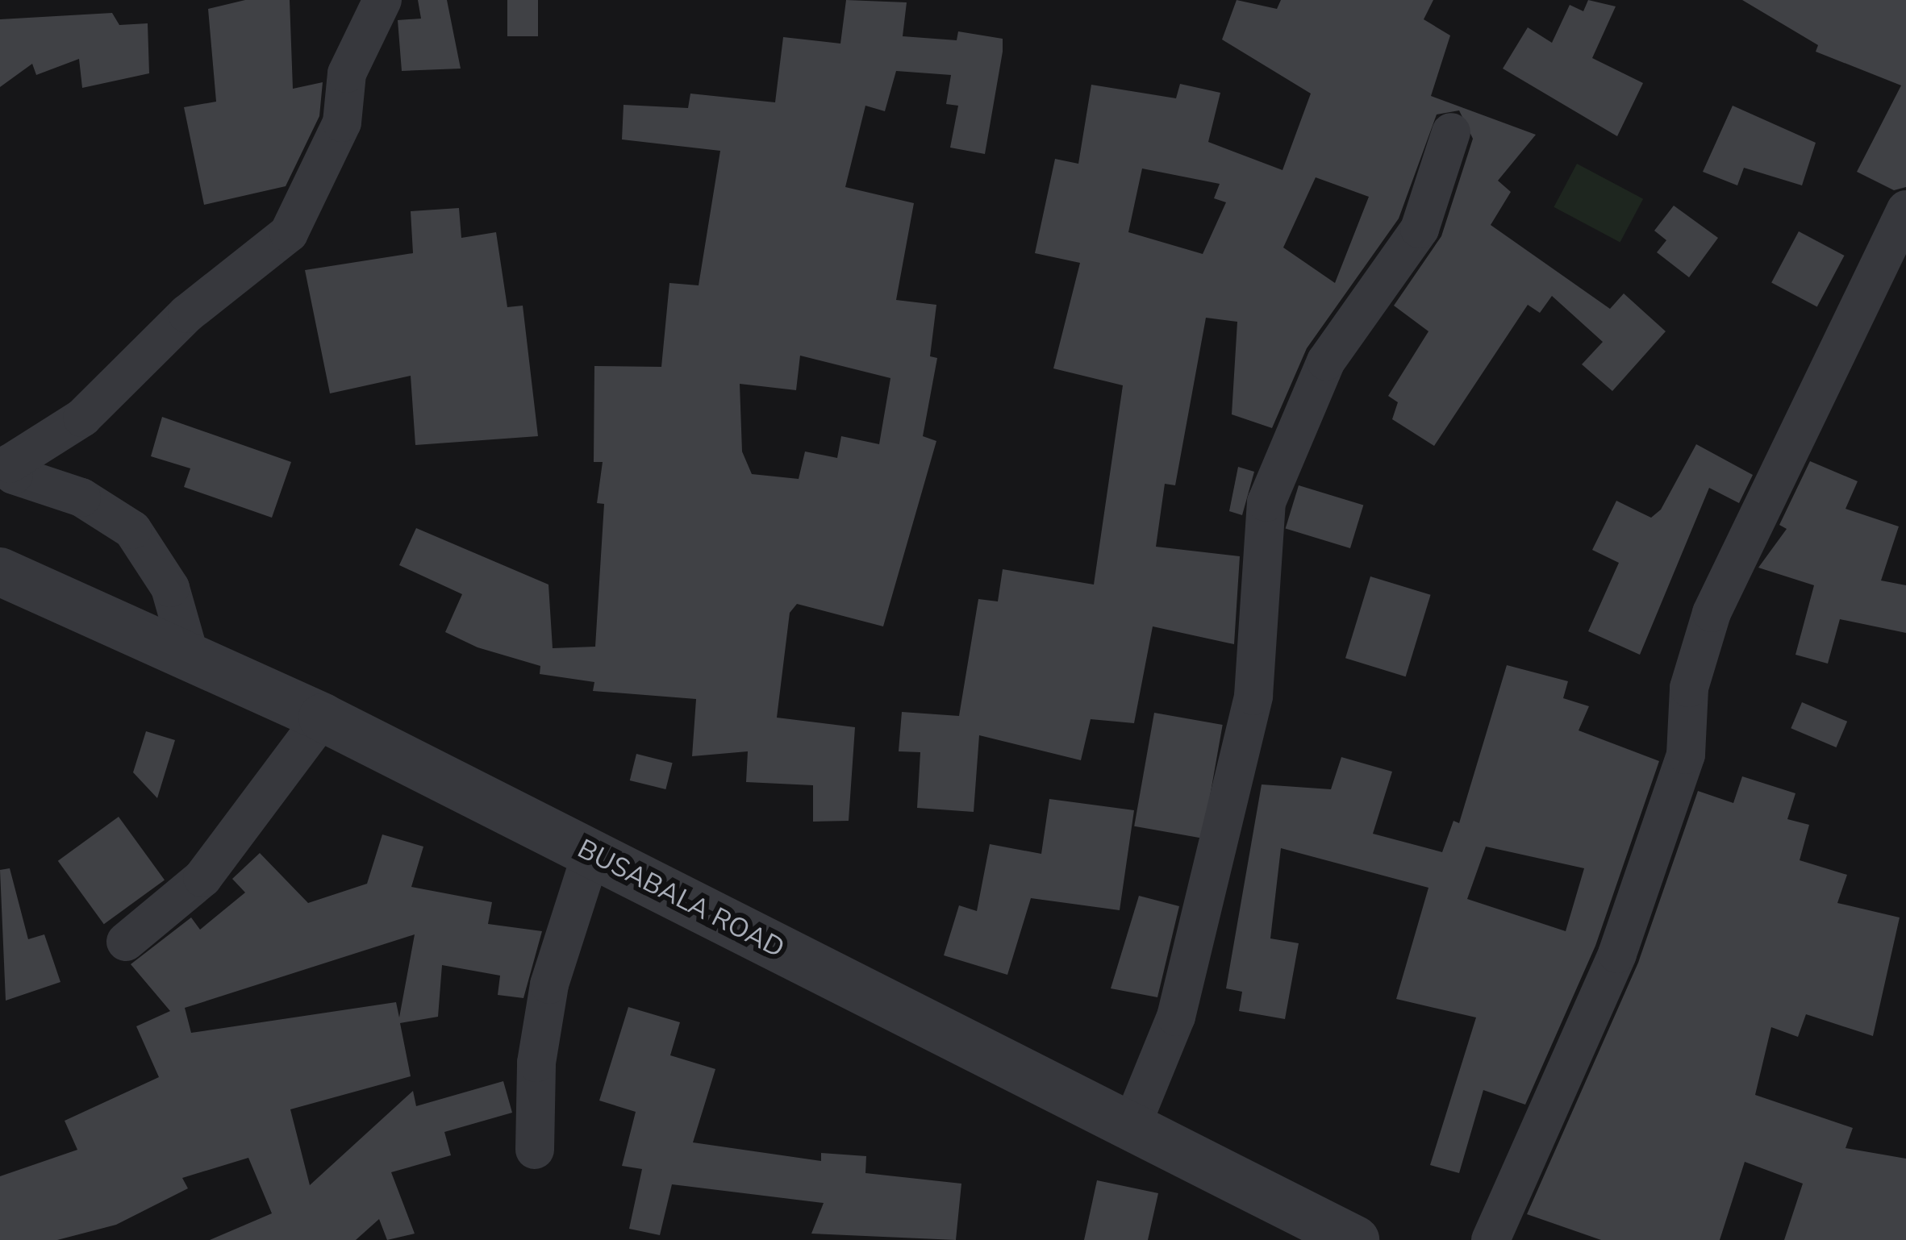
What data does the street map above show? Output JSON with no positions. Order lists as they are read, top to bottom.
{
  "streets": {
    "street": ["BUSABALA ROAD"]
  }
}
